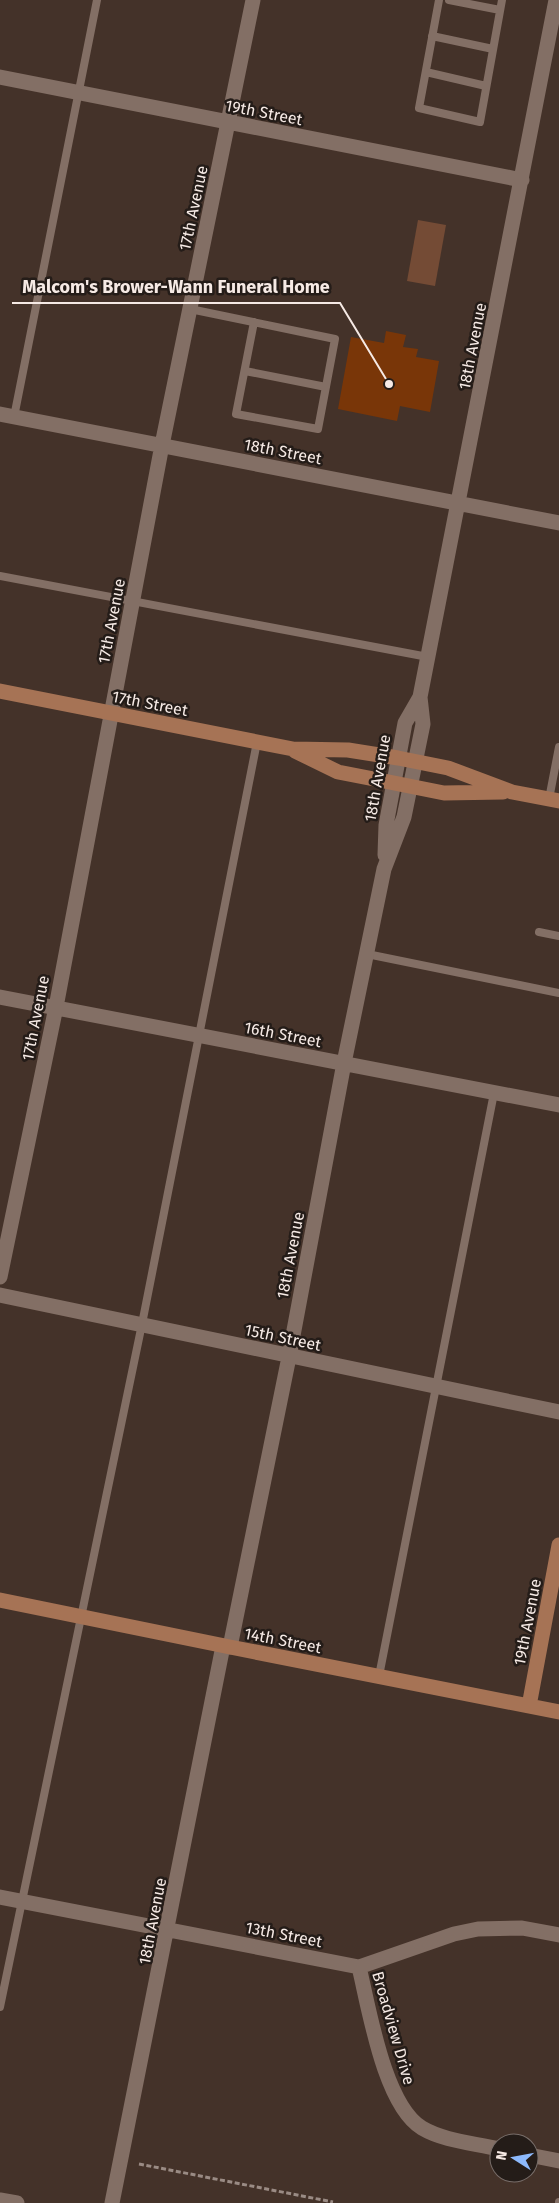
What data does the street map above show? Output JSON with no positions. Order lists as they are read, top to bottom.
{
  "streets": {
    "main road": ["17th Street", "19th Avenue", "14th Street"],
    "street": [
      "19th Street",
      "17th Avenue",
      "18th Avenue",
      "18th Street",
      "16th Street",
      "15th Street",
      "13th Street",
      "Broadview Drive"
    ]
  },
  "crossings": [
    ["19th Street", "17th Avenue"],
    ["19th Street", "18th Avenue"],
    ["17th Avenue", "18th Street"],
    ["17th Avenue", "17th Street"],
    ["17th Avenue", "16th Street"],
    ["18th Avenue", "18th Street"],
    ["18th Avenue", "17th Street"],
    ["18th Avenue", "16th Street"],
    ["18th Avenue", "15th Street"],
    ["18th Avenue", "14th Street"],
    ["18th Avenue", "13th Street"],
    ["19th Avenue", "14th Street"],
    ["13th Street", "Broadview Drive"]
  ],
  "places": ["Malcom's Brower-Wann Funeral Home"],
  "north": "left"
}
